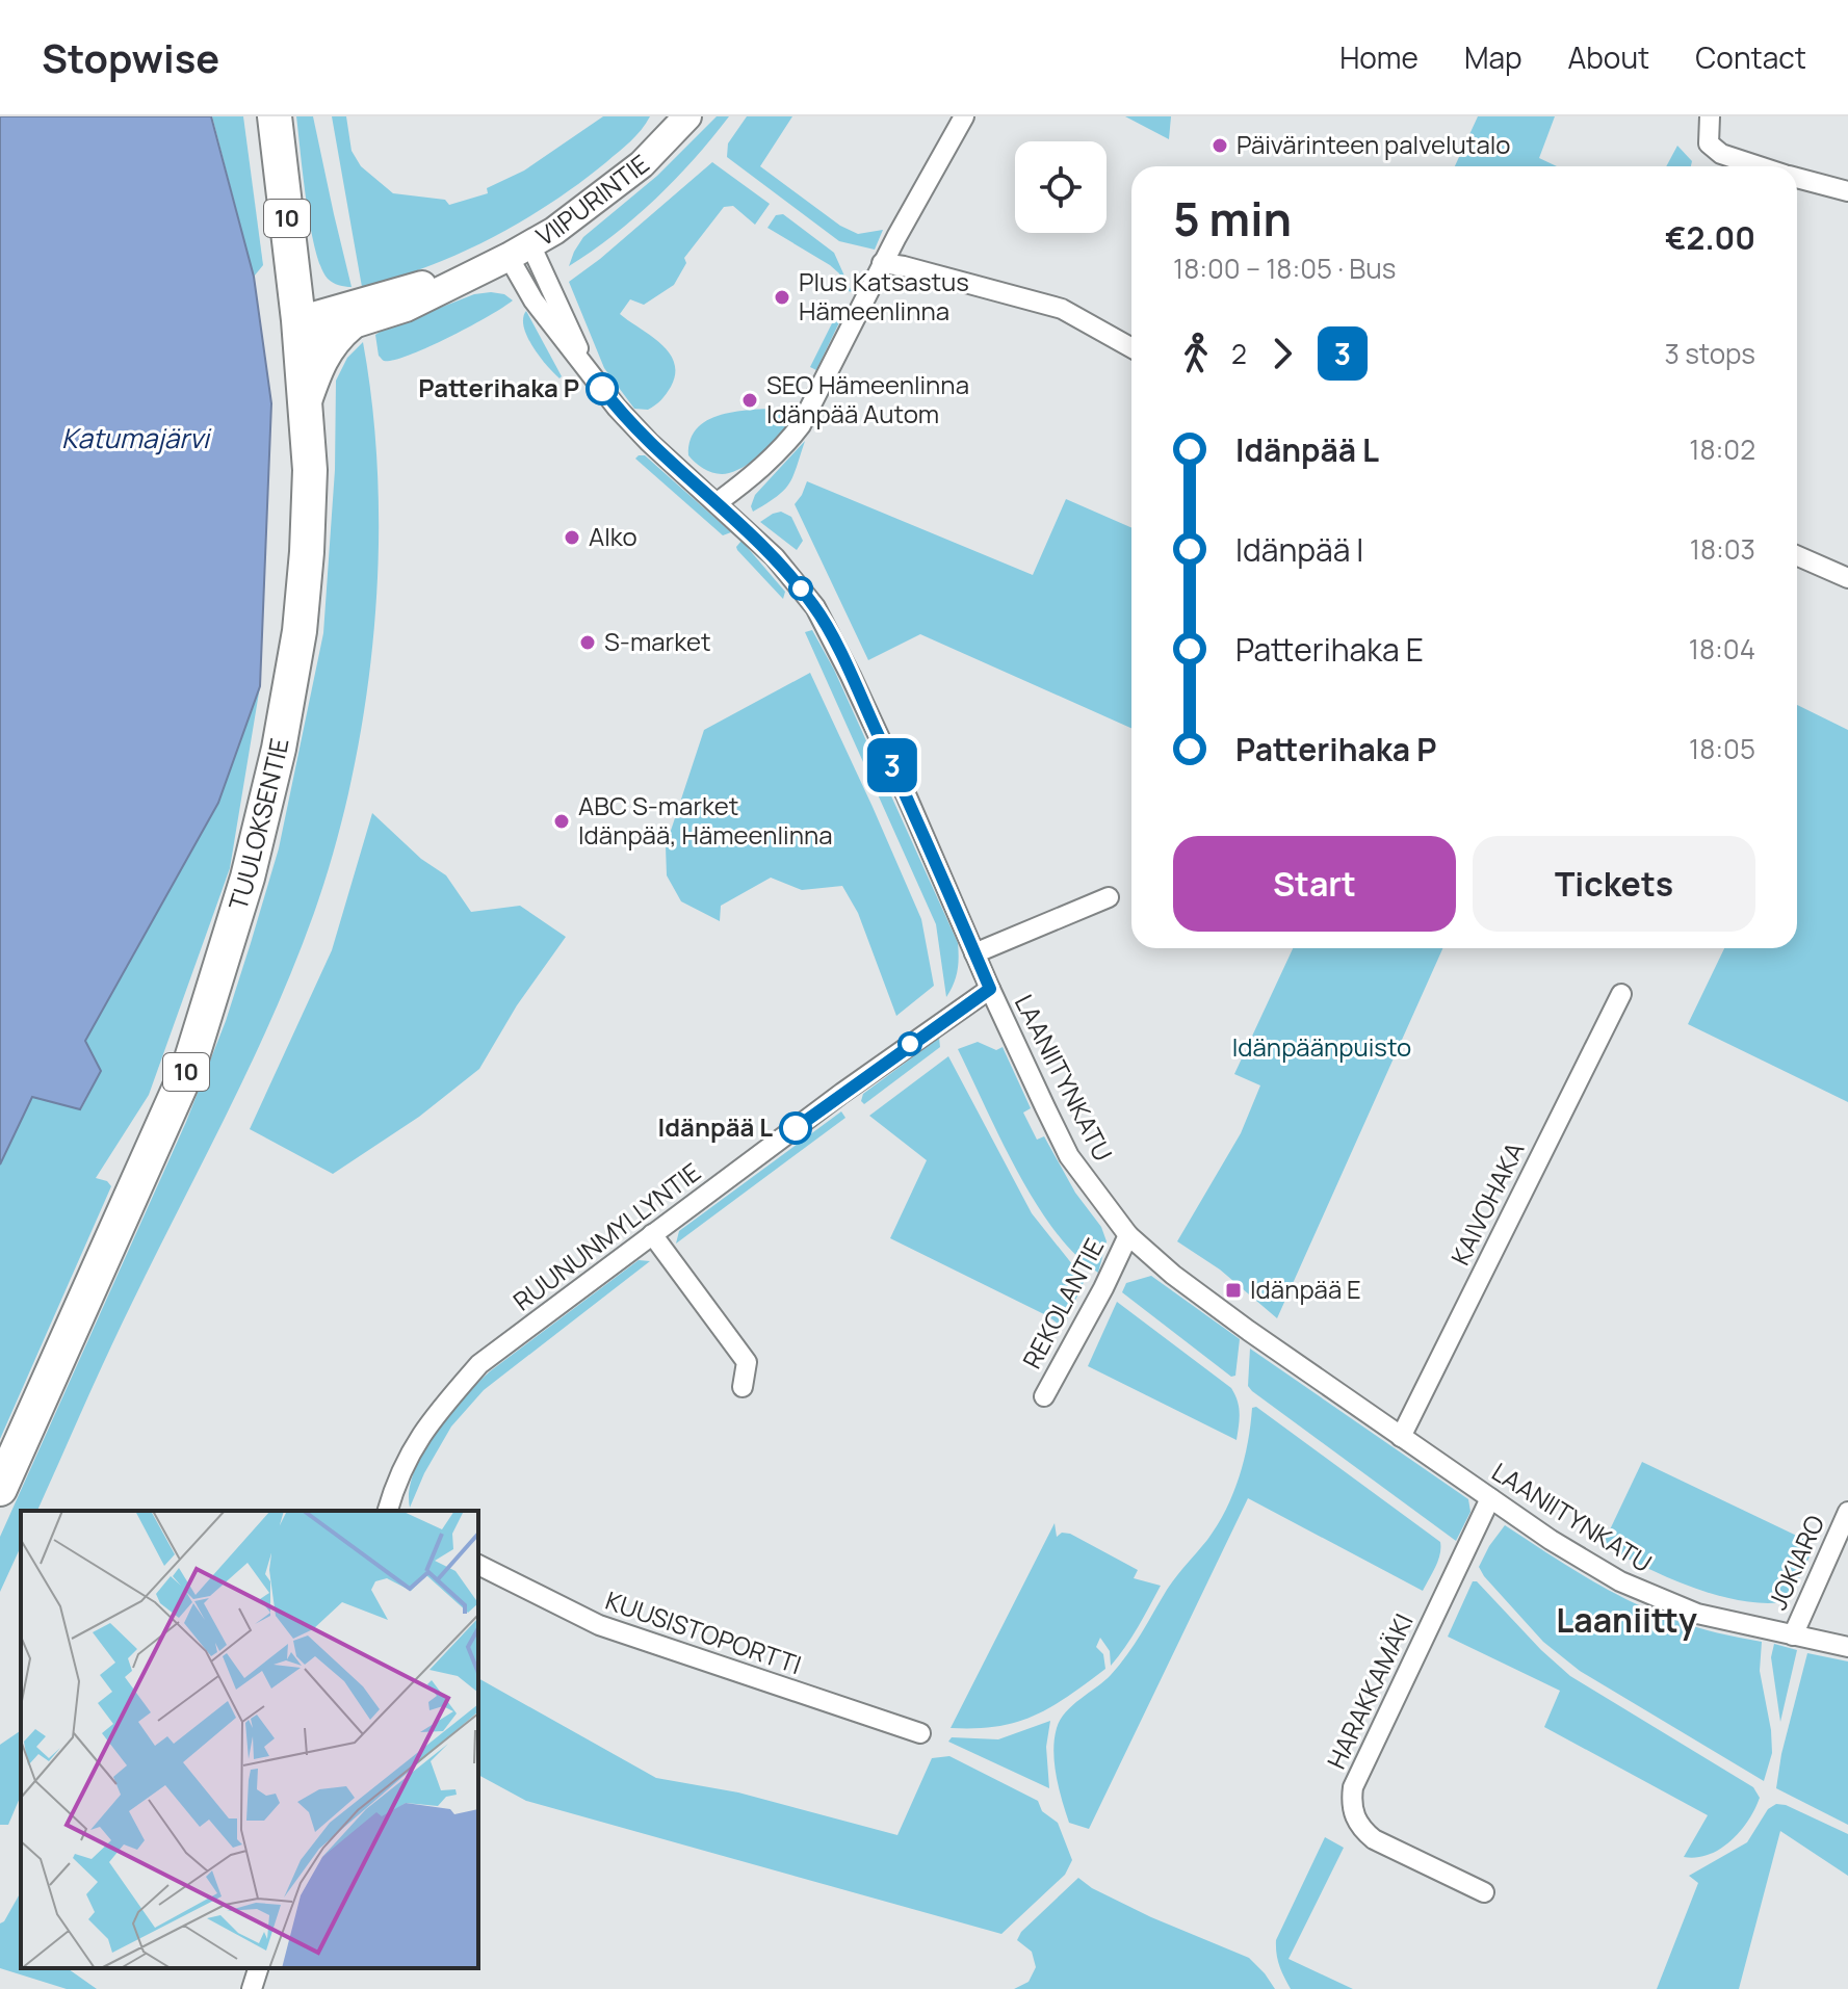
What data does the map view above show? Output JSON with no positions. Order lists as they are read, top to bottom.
{
  "streets": {
    "highway": ["10", "TUULOKSENTIE"],
    "main road": ["VIIPURINTIE"],
    "street": [
      "LAANIITYNKATU",
      "KAIVOHAKA",
      "RUUNUNMYLLYNTIE",
      "REKOLANTIE",
      "JOKIARO",
      "KUUSISTOPORTTI",
      "HARAKKAMÄKI"
    ]
  },
  "crossings": [
    ["VIIPURINTIE", "TUULOKSENTIE"],
    ["VIIPURINTIE", "LAANIITYNKATU"],
    ["LAANIITYNKATU", "KAIVOHAKA"],
    ["LAANIITYNKATU", "RUUNUNMYLLYNTIE"],
    ["LAANIITYNKATU", "REKOLANTIE"],
    ["LAANIITYNKATU", "JOKIARO"],
    ["LAANIITYNKATU", "HARAKKAMÄKI"]
  ],
  "districts": ["Laaniitty"],
  "water": ["Katumajärvi"],
  "parks": ["Idänpäänpuisto"],
  "places": {
    "other": [
      "Päivärinteen palvelutalo",
      "Plus Katsastus Hämeenlinna",
      "Patterihaka P",
      "SEO Hämeenlinna Idänpää Autom",
      "Alko",
      "S-market",
      "ABC S-market Idänpää, Hämeenlinna",
      "Idänpää L"
    ],
    "transit": ["Idänpää E"]
  },
  "lines": ["bus line 3"],
  "page": {
    "header": "Stopwise",
    "nav": [
      "Home",
      "Map",
      "About",
      "Contact"
    ],
    "on_map": "3",
    "heading": ["5 min", "18:00 – 18:05 · Bus", "€2.00"],
    "legs": ["2", "3", "3 stops"],
    "list": [
      {
        "name": "Idänpää L",
        "value": "18:02"
      },
      {
        "name": "Idänpää I",
        "value": "18:03"
      },
      {
        "name": "Patterihaka E",
        "value": "18:04"
      },
      {
        "name": "Patterihaka P",
        "value": "18:05"
      }
    ],
    "buttons": ["Start", "Tickets"]
  }
}
